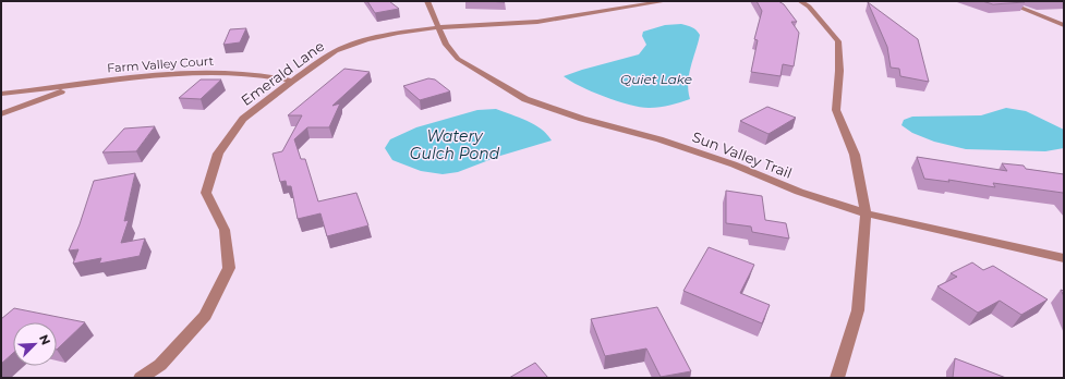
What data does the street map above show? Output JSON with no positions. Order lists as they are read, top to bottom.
{
  "streets": {
    "street": ["Farm Valley Court", "Emerald Lane", "Sun Valley Trail"]
  },
  "crossings": [
    ["Farm Valley Court", "Emerald Lane"],
    ["Emerald Lane", "Sun Valley Trail"]
  ],
  "water": ["Quiet Lake", "Watery Gulch Pond"],
  "north": "top right"
}
